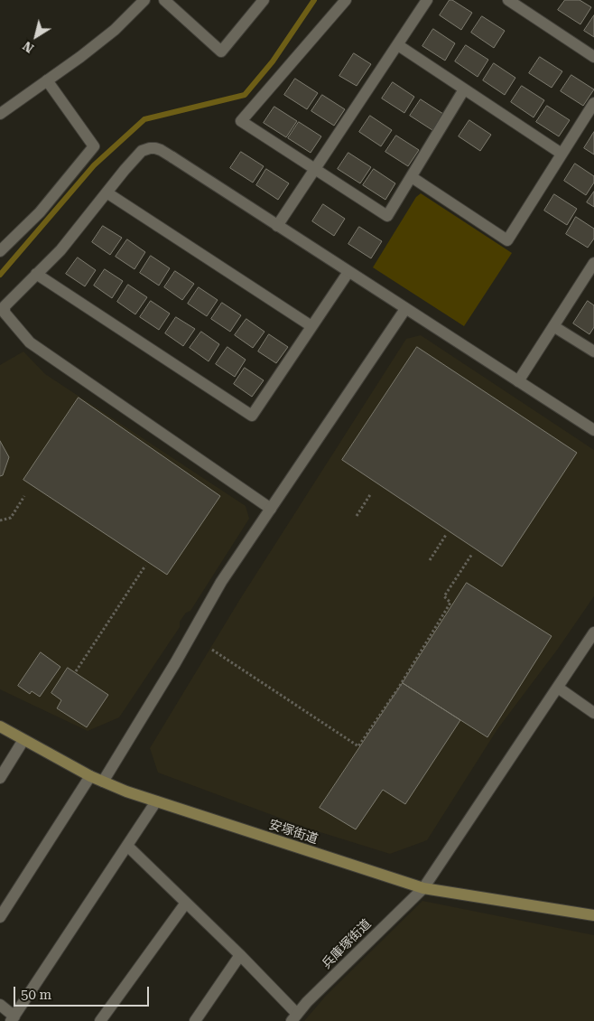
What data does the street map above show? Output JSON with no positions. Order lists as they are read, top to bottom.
{
  "streets": {
    "main road": ["安塚街道"],
    "street": ["兵庫塚街道"]
  },
  "crossings": [
    ["安塚街道", "兵庫塚街道"]
  ],
  "scale_bar": "50 m",
  "north": "bottom left"
}
